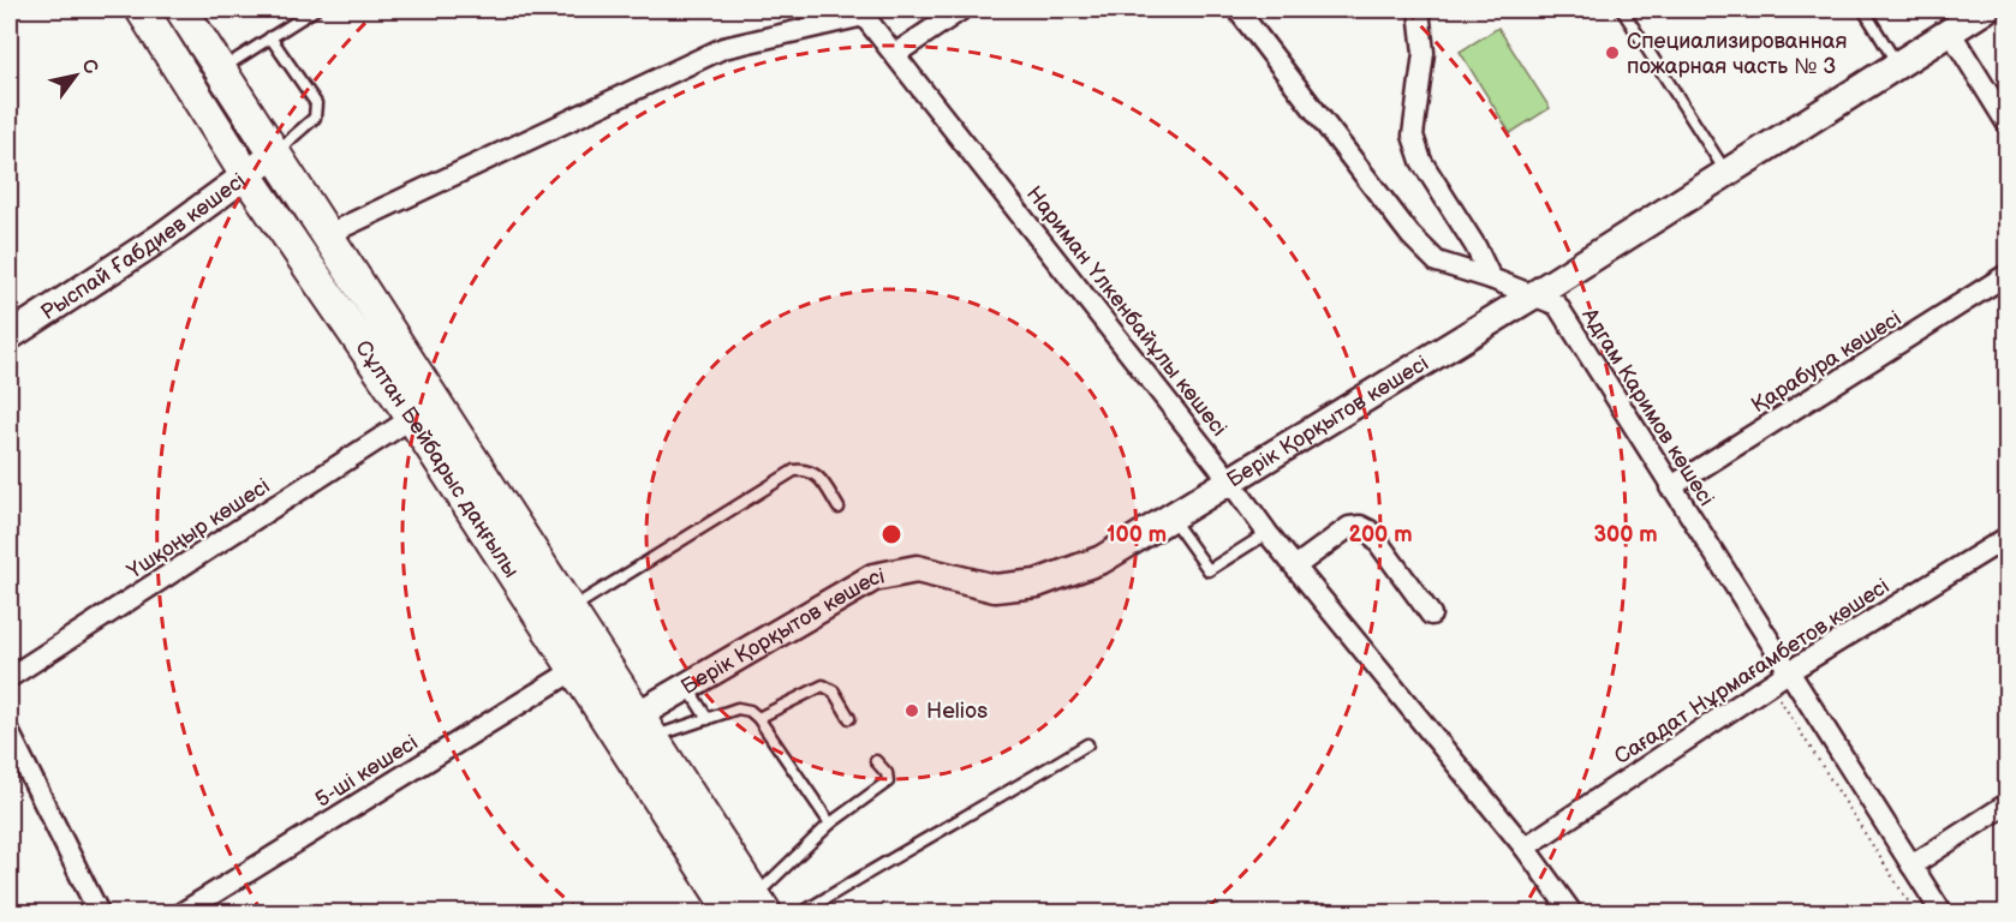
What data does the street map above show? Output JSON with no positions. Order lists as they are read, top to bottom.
{
  "streets": {
    "main road": ["Сұлтан Бейбарыс даңғылы"],
    "street": [
      "Рыспай Ғабдиев көшесі",
      "Нариман Үлкенбайұлы көшесі",
      "Қарабура көшесі",
      "Адгам Каримов көшесі",
      "Берік Қорқытов көшесі",
      "Үшқоңыр көшесі",
      "Сағадат Нұрмағамбетов көшесі",
      "5-ші көшесі"
    ]
  },
  "crossings": [
    ["Рыспай Ғабдиев көшесі", "Сұлтан Бейбарыс даңғылы"],
    ["Нариман Үлкенбайұлы көшесі", "Берік Қорқытов көшесі"],
    ["Нариман Үлкенбайұлы көшесі", "Сағадат Нұрмағамбетов көшесі"],
    ["Қарабура көшесі", "Адгам Каримов көшесі"],
    ["Адгам Каримов көшесі", "Берік Қорқытов көшесі"],
    ["Адгам Каримов көшесі", "Сағадат Нұрмағамбетов көшесі"],
    ["Берік Қорқытов көшесі", "Сұлтан Бейбарыс даңғылы"],
    ["Сұлтан Бейбарыс даңғылы", "Үшқоңыр көшесі"],
    ["Сұлтан Бейбарыс даңғылы", "5-ші көшесі"]
  ],
  "places": ["Специализированная пожарная часть № 3", "Helios"],
  "north": "top right",
  "rings": ["100 m", "200 m", "300 m"]
}
